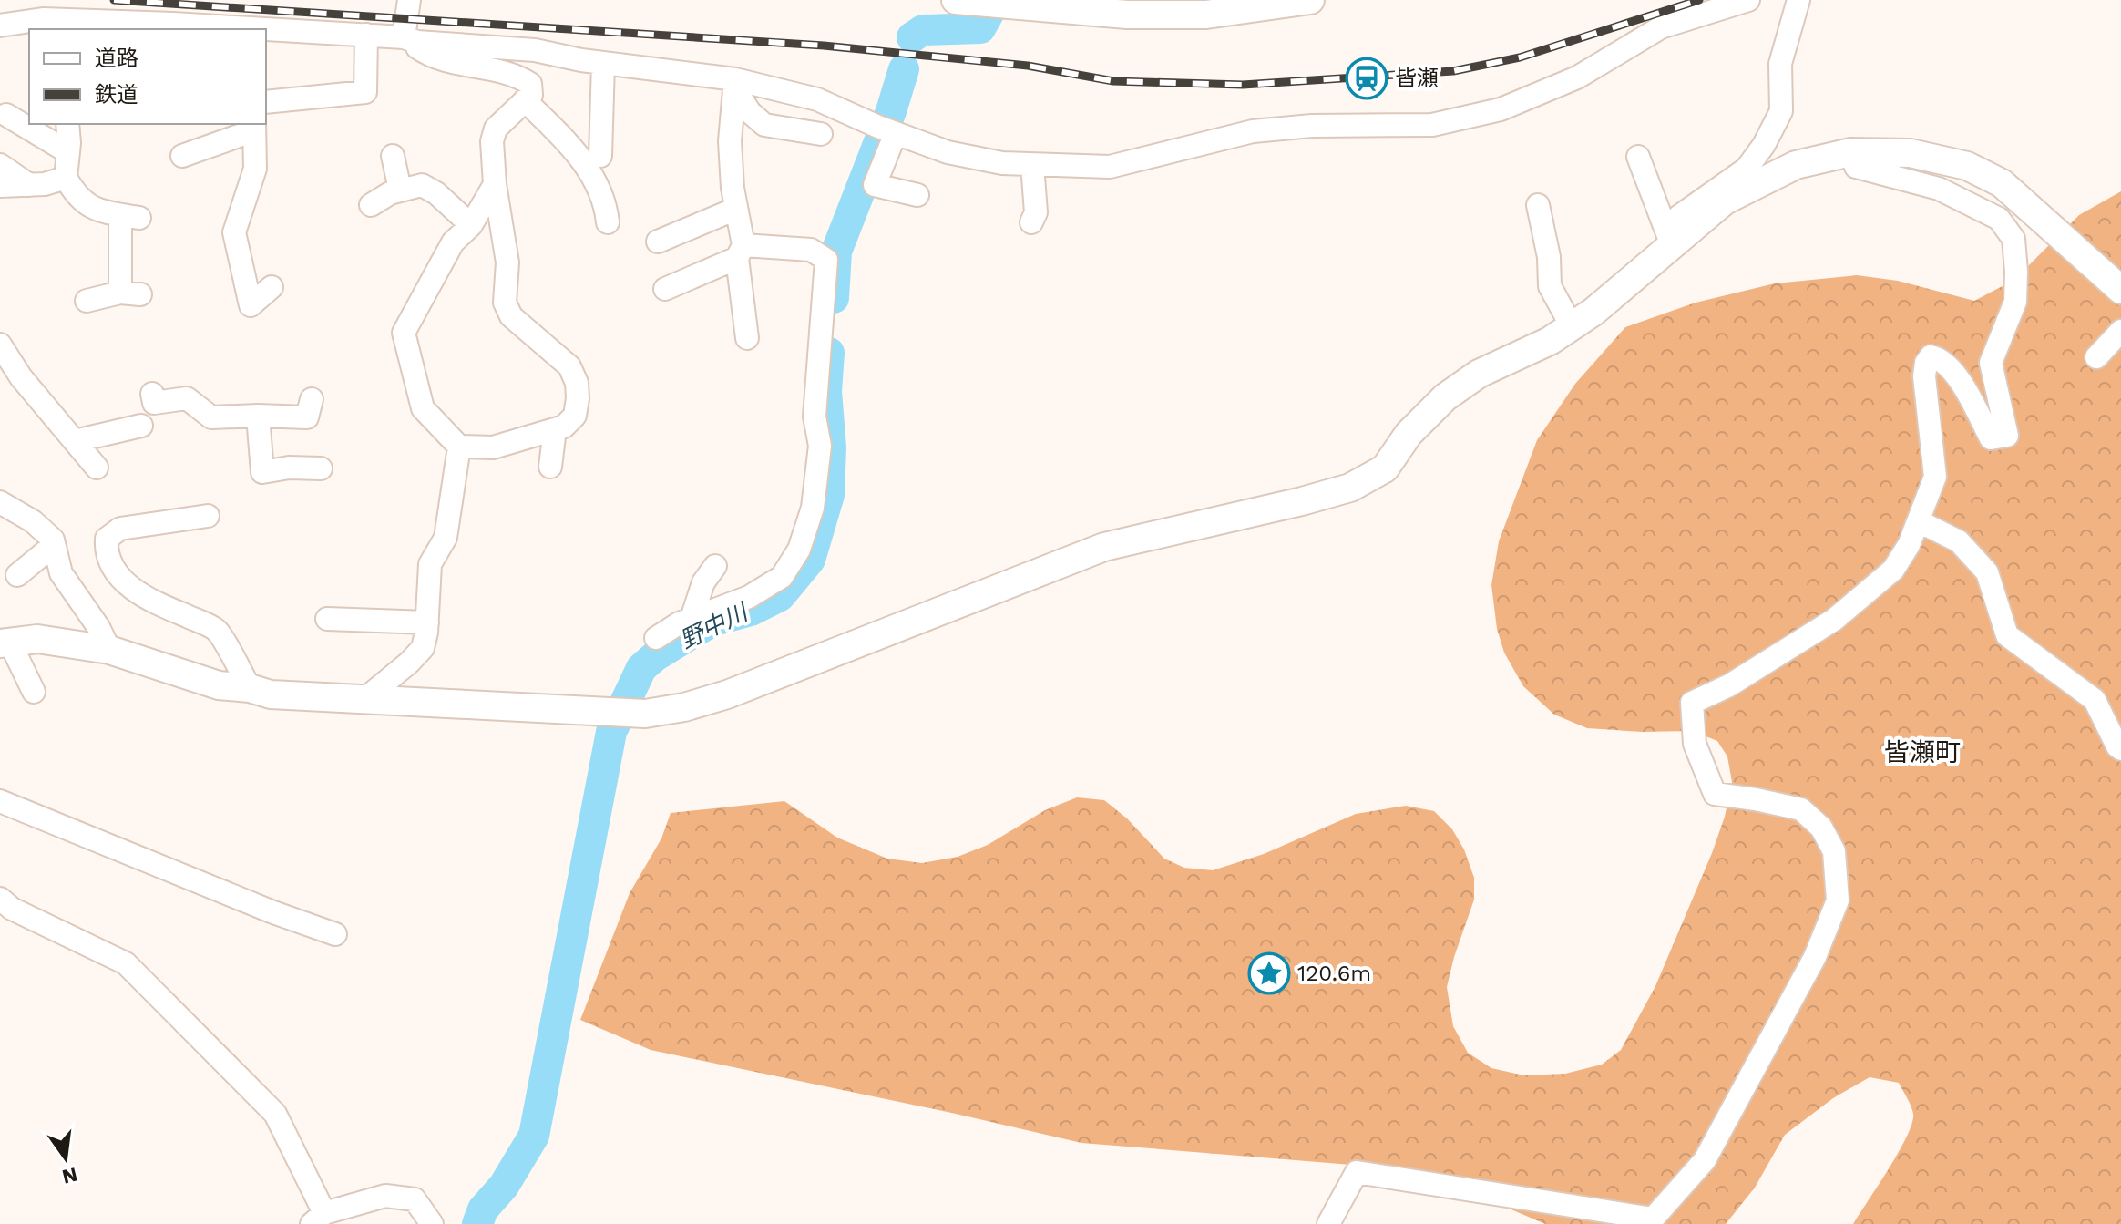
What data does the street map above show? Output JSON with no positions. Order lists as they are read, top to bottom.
{
  "districts": ["皆瀬町"],
  "water": ["野中川"],
  "places": {
    "station": ["皆瀬"],
    "place": ["120.6m"]
  },
  "legend": ["道路", "鉄道"],
  "north": "bottom"
}
